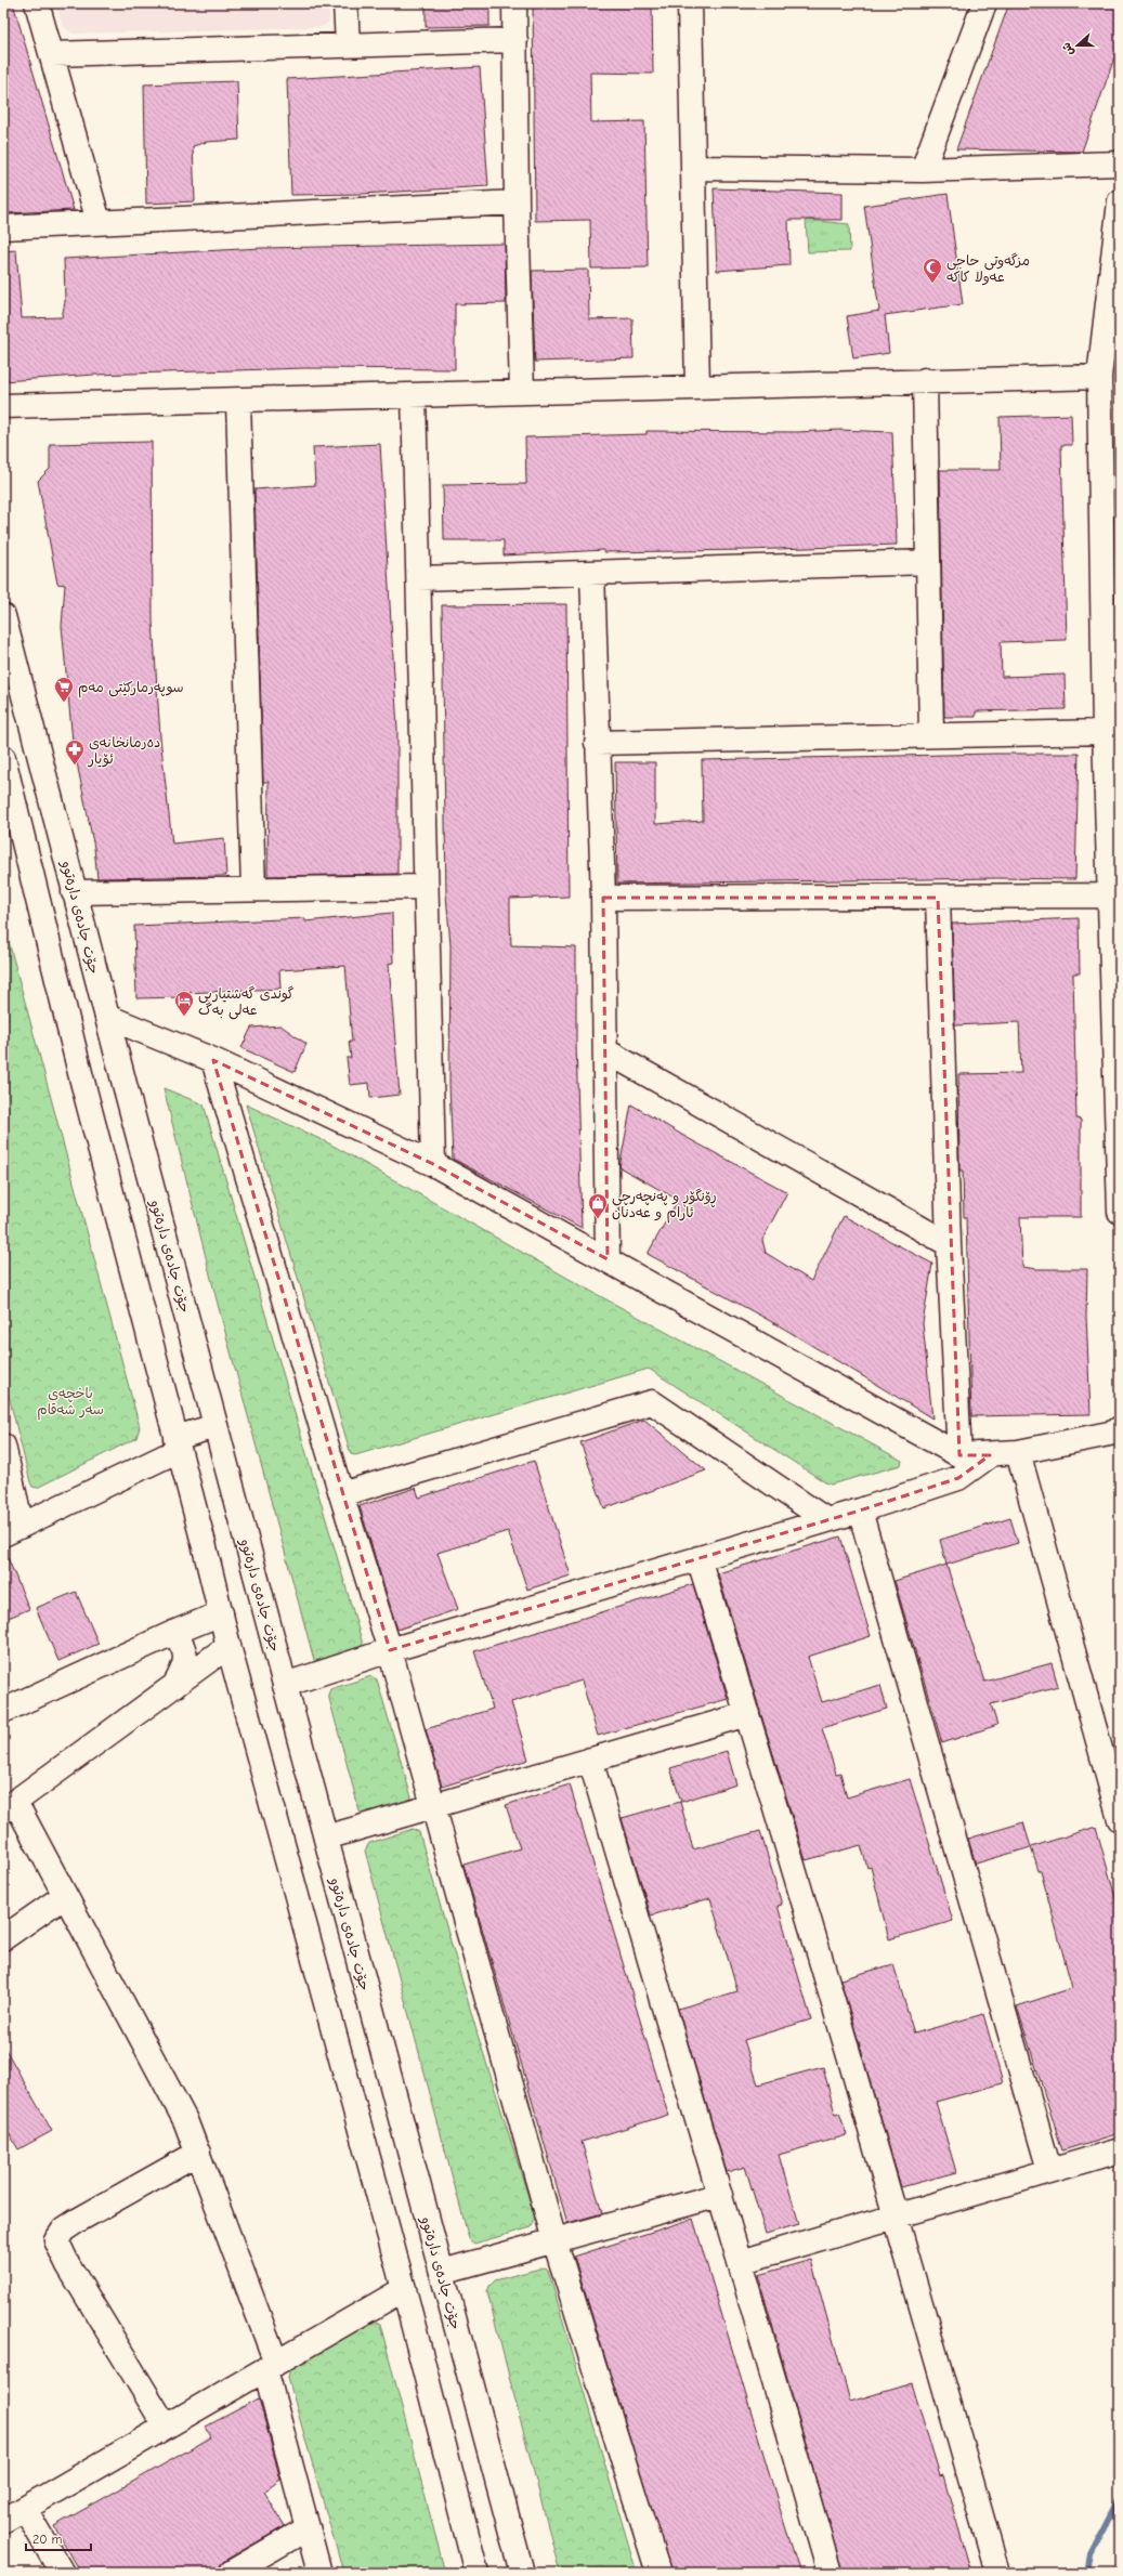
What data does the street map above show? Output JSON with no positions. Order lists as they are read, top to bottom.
{
  "streets": {
    "street": ["جۆت جادەی دارەتوو"]
  },
  "parks": ["باخچەی سەر شەقام"],
  "places": {
    "mosque": ["مزگەوتی حاجی عەولا کاکە"],
    "supermarket": ["سوپەرمارکێتی مەم"],
    "pharmacy": ["دەرمانخانەی ئۆیار"],
    "hotel": ["گوندی گەشتیاریی عەلی بەگ"],
    "shop": ["ڕۆنگۆڕ و پەنچەرچی ئارام و عەدنان"]
  },
  "scale_bar": "20 m",
  "north": "left"
}
